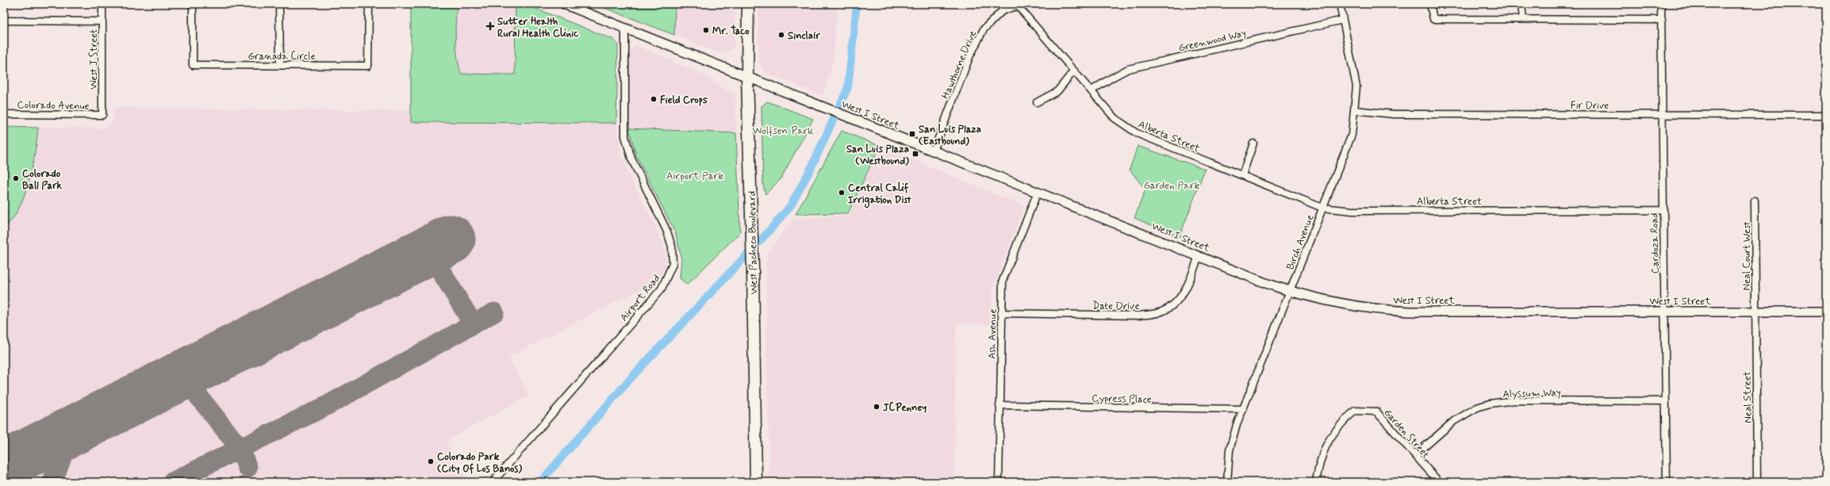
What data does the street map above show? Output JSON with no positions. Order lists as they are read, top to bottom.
{
  "streets": {
    "highway": ["West Pacheco Boulevard"],
    "street": [
      "Greenwood Way",
      "Granada Circle",
      "West J Street",
      "Hawthorne Drive",
      "Colorado Avenue",
      "Fir Drive",
      "West I Street",
      "Alberta Street",
      "Birch Avenue",
      "Cardoza Road",
      "Neal Court West",
      "Airport Road",
      "Date Drive",
      "Ash Avenue",
      "Alyssum Way",
      "Neal Street",
      "Cypress Place",
      "Garden Street"
    ]
  },
  "crossings": [
    ["Greenwood Way", "Alberta Street"],
    ["Greenwood Way", "Birch Avenue"],
    ["West J Street", "Colorado Avenue"],
    ["Hawthorne Drive", "West I Street"],
    ["Hawthorne Drive", "Alberta Street"],
    ["Fir Drive", "Birch Avenue"],
    ["Fir Drive", "Cardoza Road"],
    ["West I Street", "Birch Avenue"],
    ["West I Street", "West Pacheco Boulevard"],
    ["West I Street", "Cardoza Road"],
    ["West I Street", "Neal Court West"],
    ["West I Street", "Airport Road"],
    ["West I Street", "Date Drive"],
    ["West I Street", "Ash Avenue"],
    ["West I Street", "Neal Street"],
    ["Alberta Street", "Birch Avenue"],
    ["Alberta Street", "Cardoza Road"],
    ["Birch Avenue", "Cypress Place"],
    ["Cardoza Road", "Alyssum Way"],
    ["Neal Court West", "Neal Street"],
    ["Date Drive", "Ash Avenue"],
    ["Ash Avenue", "Cypress Place"],
    ["Alyssum Way", "Garden Street"]
  ],
  "parks": ["Wolfsen Park", "Airport Park", "Garden Park"],
  "places": {
    "health": ["Sutter Health Rural Health Clinic"],
    "other": [
      "Mr. Taco",
      "Sinclair",
      "Field Crops",
      "Colorado Ball Park",
      "Central Calif Irrigation Dist",
      "JCPenney",
      "Colorado Park (City Of Los Banos)"
    ],
    "transit": ["San Luis Plaza (Eastbound)", "San Luis Plaza (Westbound)"]
  }
}
